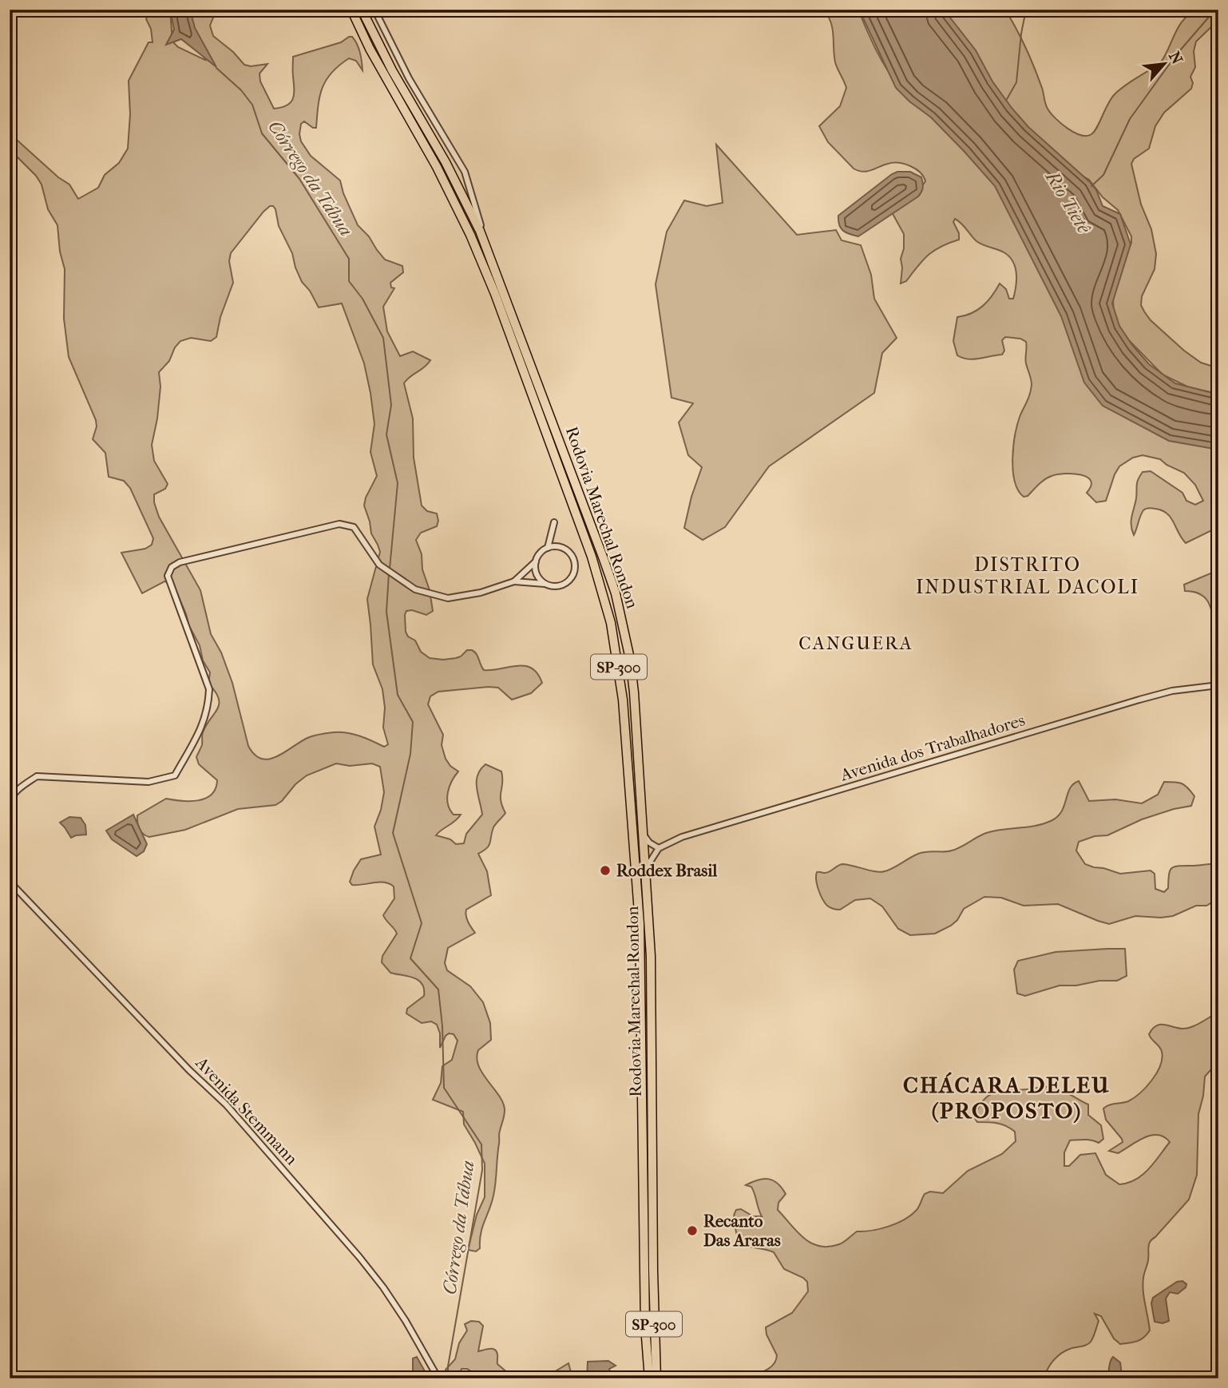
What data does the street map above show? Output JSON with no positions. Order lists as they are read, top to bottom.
{
  "streets": {
    "highway": ["Rodovia Marechal Rondon", "SP-300"],
    "street": ["Avenida dos Trabalhadores", "Avenida Stemmann"]
  },
  "districts": ["DISTRITO INDUSTRIAL DACOLI", "CANGUERA", "CHÁCARA DELEU (PROPOSTO)"],
  "water": ["Córrego da Tábua", "Rio Tietê"],
  "places": ["Roddex Brasil", "Recanto Das Araras"],
  "north": "top right"
}
